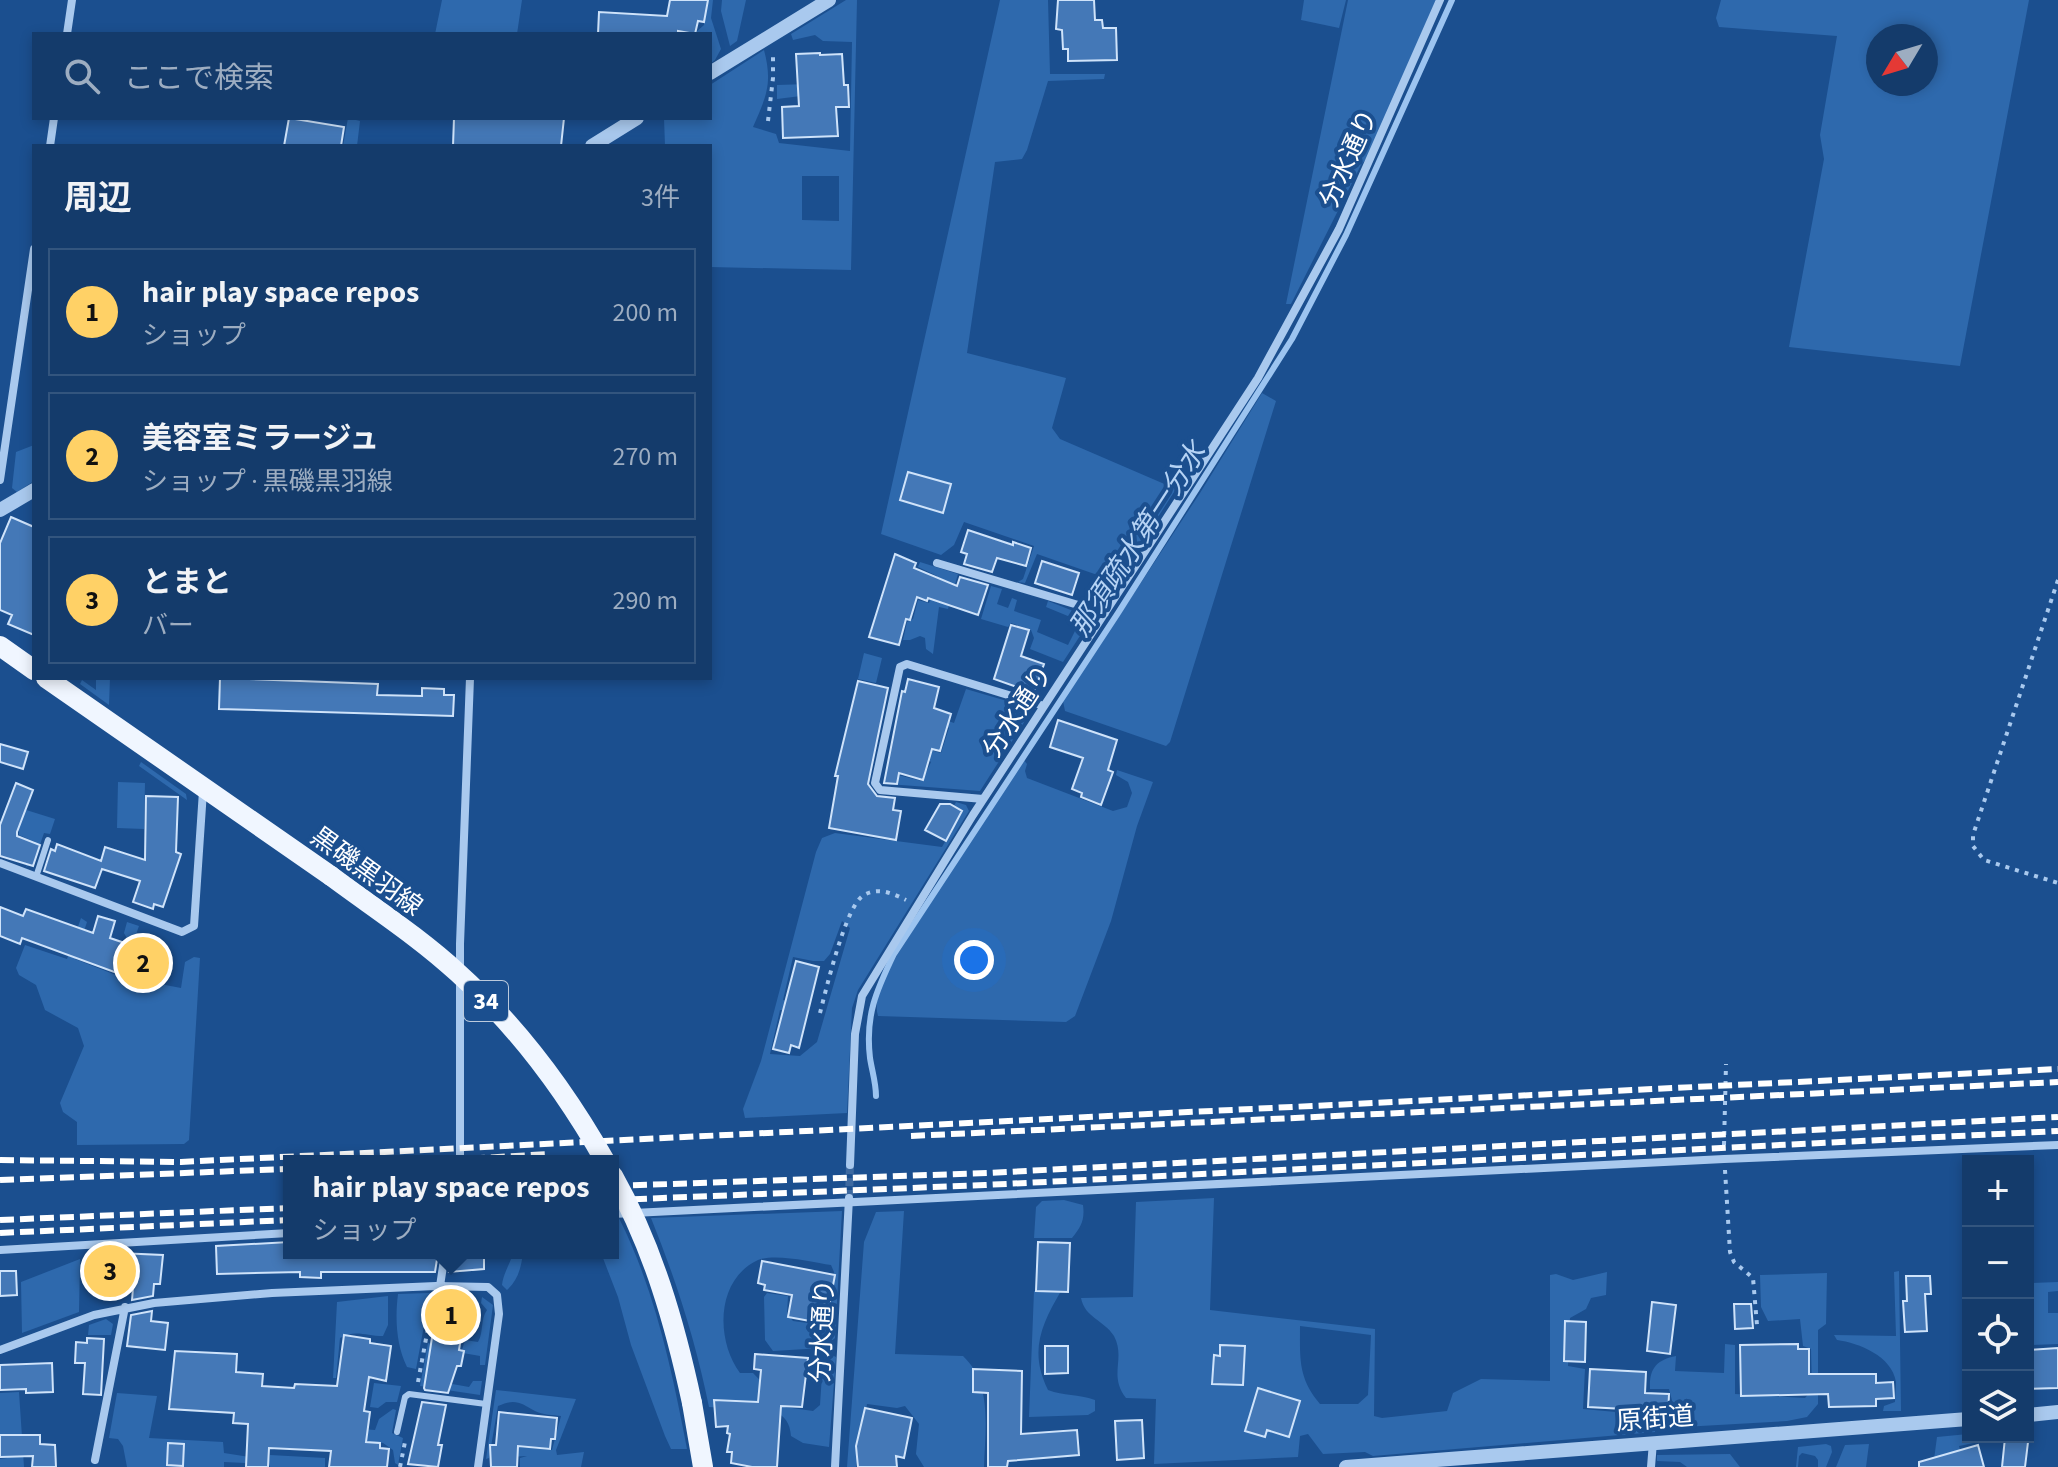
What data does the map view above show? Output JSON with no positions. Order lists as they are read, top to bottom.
{
  "streets": {
    "main road": ["黒磯黒羽線", "34"],
    "street": ["分水通り", "原街道"]
  },
  "water": ["那須疏水第一分水"],
  "north": "bottom left",
  "page": {
    "search": "ここで検索",
    "heading": ["周辺", "3件"],
    "list": [
      {
        "mark": "1",
        "name": "hair play space repos",
        "note": "ショップ",
        "value": "200 m"
      },
      {
        "mark": "2",
        "name": "美容室ミラージュ",
        "note": "ショップ · 黒磯黒羽線",
        "value": "270 m"
      },
      {
        "mark": "3",
        "name": "とまと",
        "note": "バー",
        "value": "290 m"
      }
    ],
    "pins": ["2", "3", "1"],
    "map_buttons": ["+", "−"],
    "popup": ["hair play space repos", "ショップ"]
  }
}
